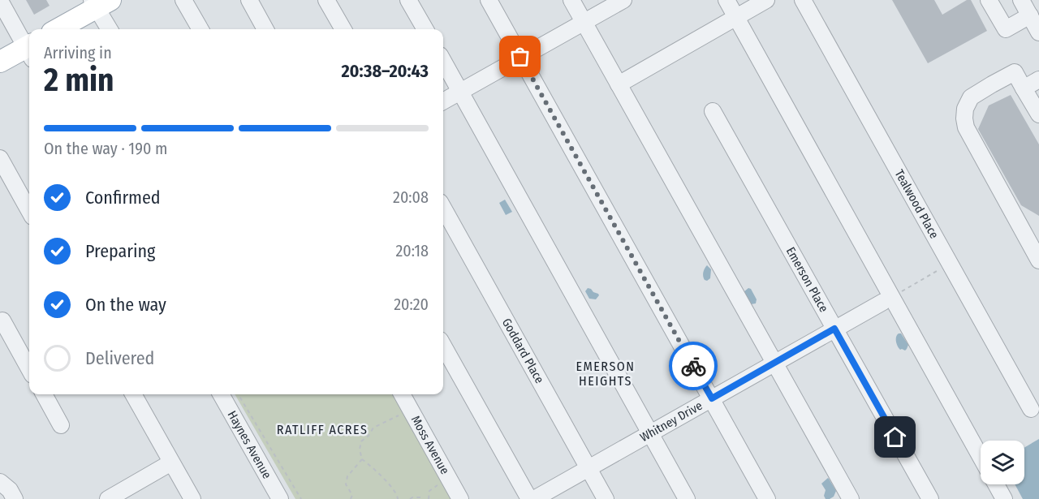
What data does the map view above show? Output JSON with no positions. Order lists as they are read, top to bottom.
{
  "streets": {
    "street": [
      "Tealwood Place",
      "Emerson Place",
      "Goddard Place",
      "Whitney Drive",
      "Haynes Avenue",
      "Moss Avenue"
    ]
  },
  "crossings": [
    ["Emerson Place", "Whitney Drive"],
    ["Goddard Place", "Whitney Drive"]
  ],
  "districts": ["EMERSON HEIGHTS", "RATLIFF ACRES"],
  "page": {
    "heading": ["2 min", "Arriving in", "20:38–20:43"],
    "bar": "On the way · 190 m",
    "list": [
      ["Confirmed", "20:08"],
      ["Preparing", "20:18"],
      ["On the way", "20:20"],
      "Delivered"
    ]
  }
}
